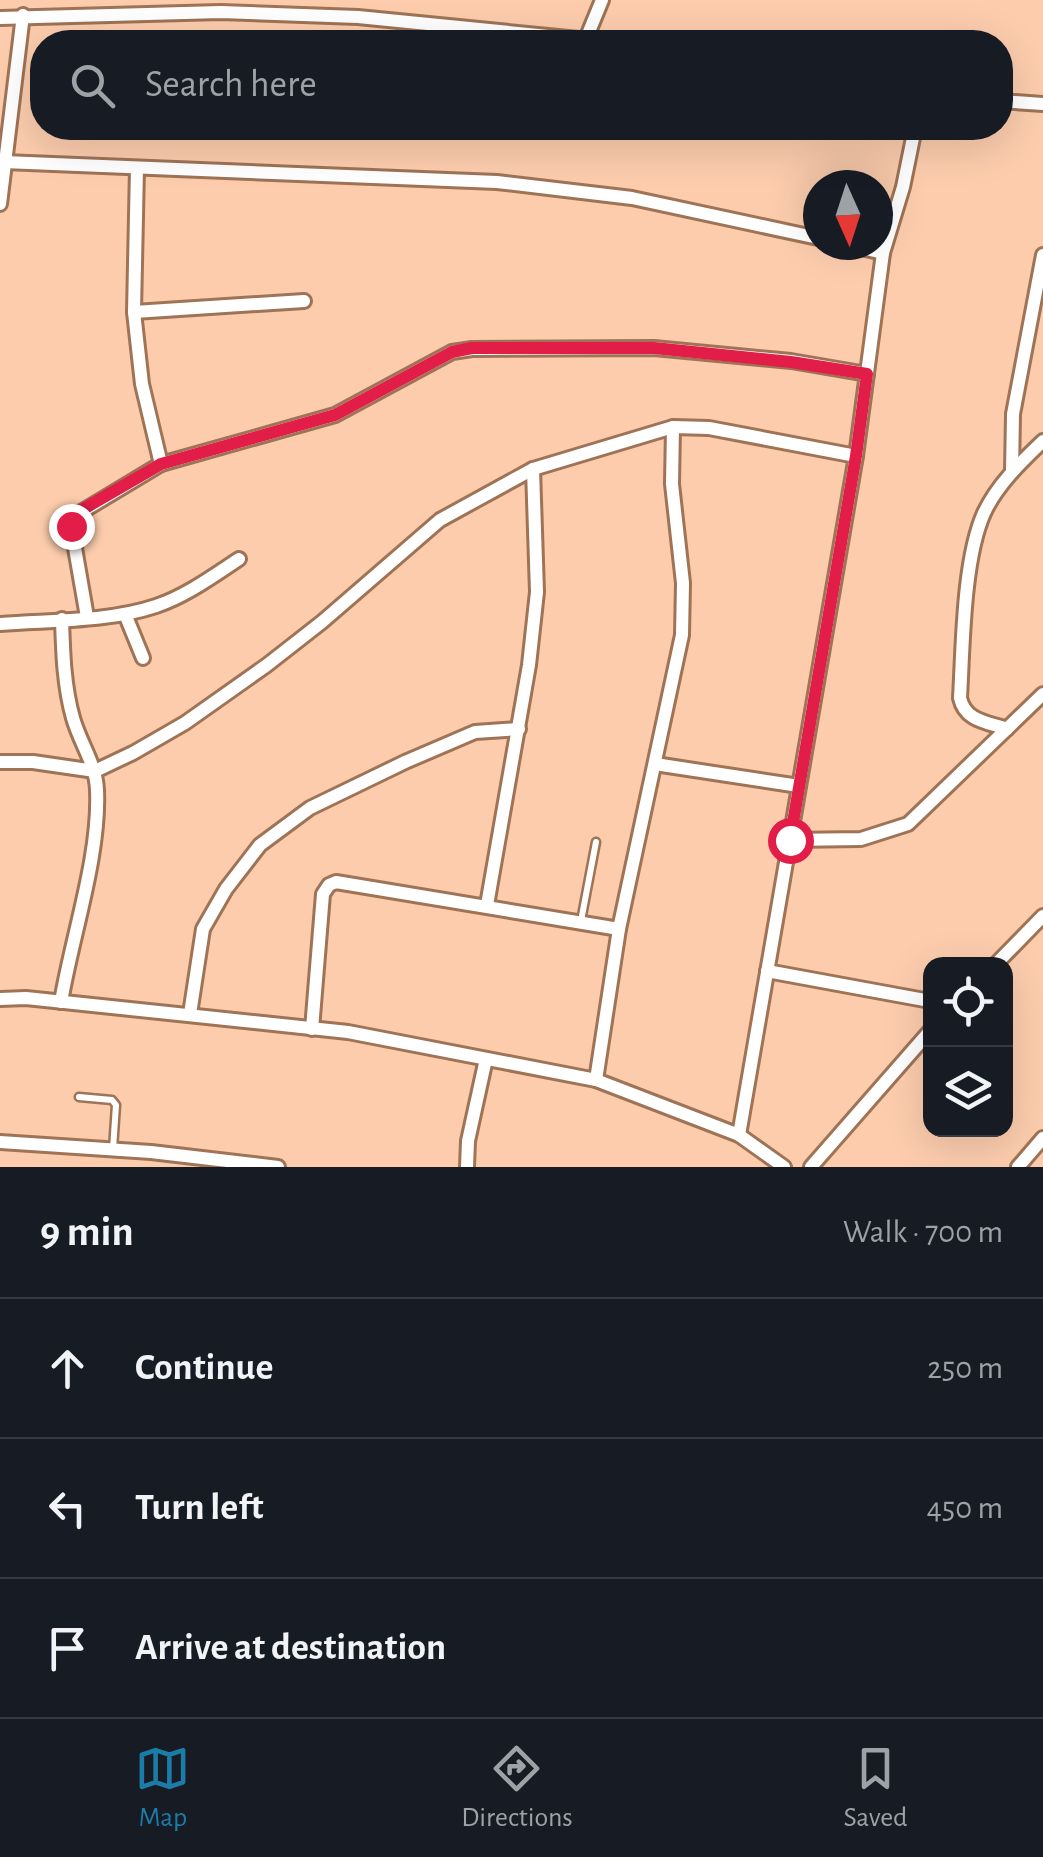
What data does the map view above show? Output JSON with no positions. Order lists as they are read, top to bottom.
{
  "north": "bottom",
  "page": {
    "search": "Search here",
    "heading": ["9 min", "Walk · 700 m"],
    "list": [
      ["Continue", "250 m"],
      ["Turn left", "450 m"],
      "Arrive at destination"
    ],
    "nav": ["Map", "Directions", "Saved"]
  }
}
